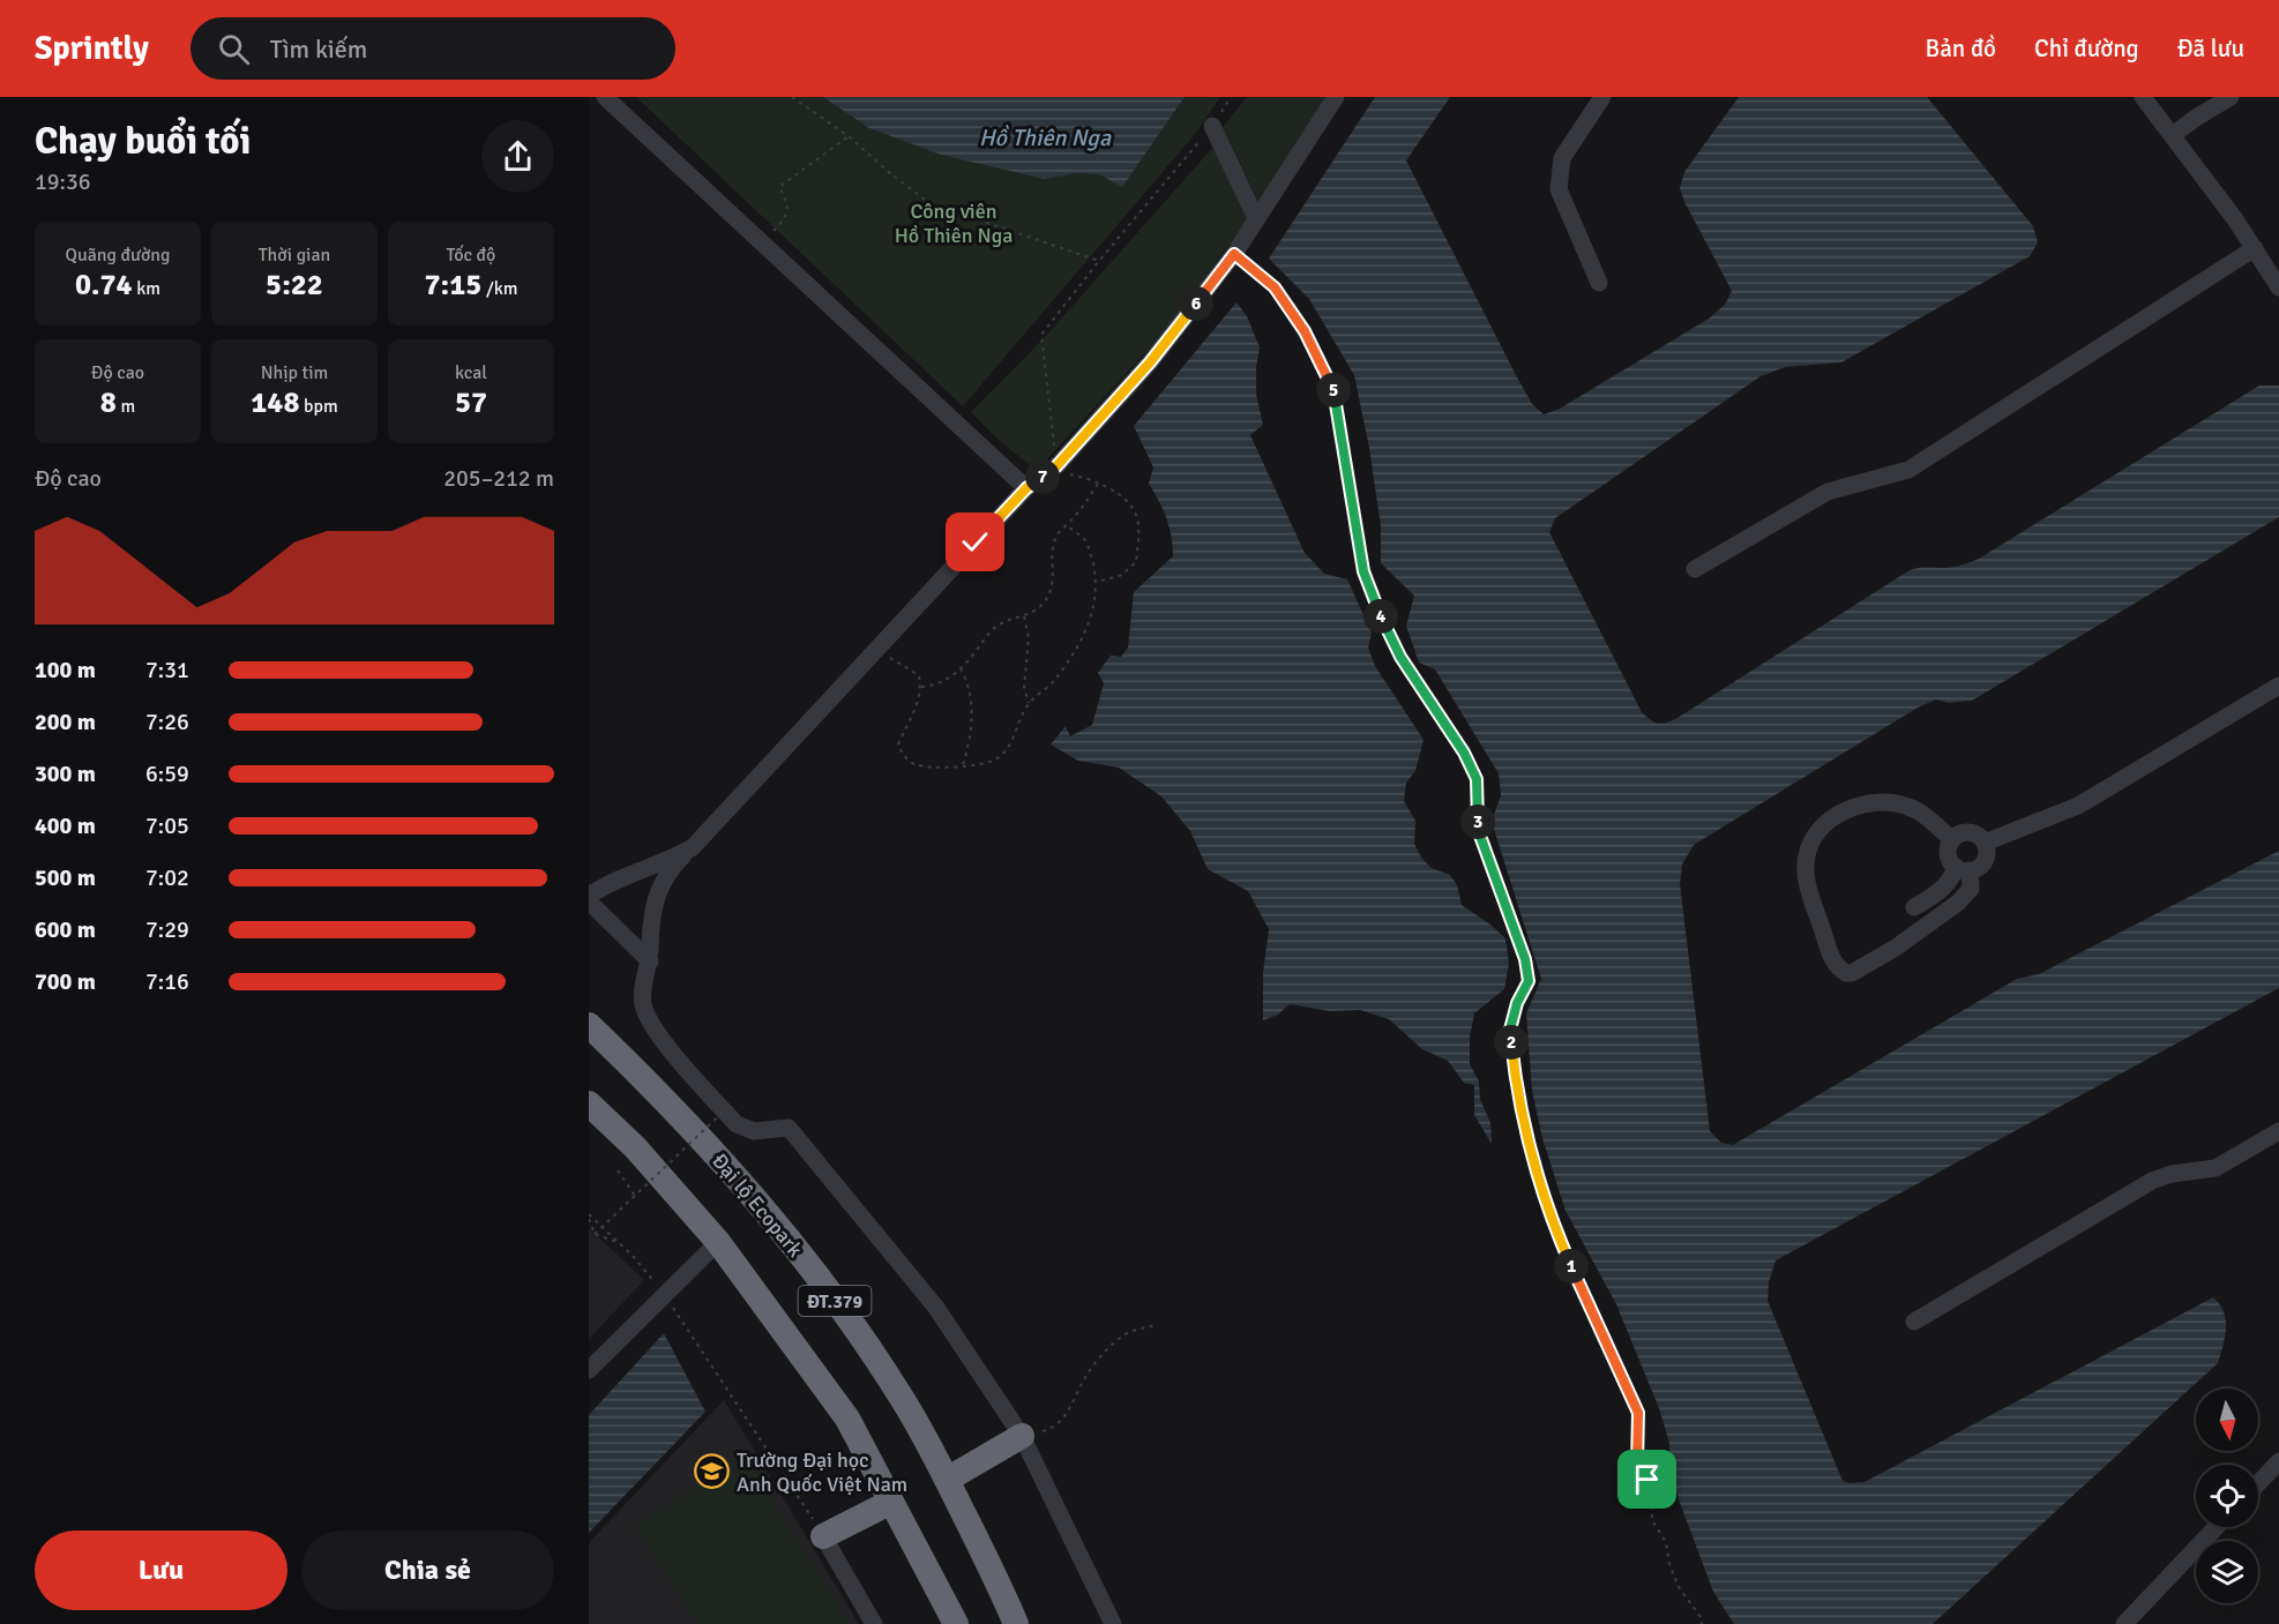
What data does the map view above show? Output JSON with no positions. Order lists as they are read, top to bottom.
{
  "streets": {
    "highway": ["Đại lộ Ecopark", "ĐT.379"]
  },
  "water": ["Hồ Thiên Nga"],
  "parks": ["Công viên Hồ Thiên Nga"],
  "places": {
    "school or university": ["Trường Đại học Anh Quốc Việt Nam"]
  },
  "north": "bottom",
  "page": {
    "header": "Sprintly",
    "search": "Tìm kiếm",
    "nav": ["Bản đồ", "Chỉ đường", "Đã lưu"],
    "heading": ["Chạy buổi tối", "19:36"],
    "stats": [
      ["Quãng đường", "0.74 km"],
      ["Thời gian", "5:22"],
      ["Tốc độ", "7:15 /km"],
      ["Độ cao", "8 m"],
      ["Nhịp tim", "148 bpm"],
      ["kcal", "57"]
    ],
    "pins": [
      "6",
      "5",
      "7",
      "4",
      "3",
      "2",
      "1"
    ],
    "chart": ["Độ cao", "205–212 m"],
    "list": [
      {
        "name": "100 m",
        "note": "7:31"
      },
      {
        "name": "200 m",
        "note": "7:26"
      },
      {
        "name": "300 m",
        "note": "6:59"
      },
      {
        "name": "400 m",
        "note": "7:05"
      },
      {
        "name": "500 m",
        "note": "7:02"
      },
      {
        "name": "600 m",
        "note": "7:29"
      },
      {
        "name": "700 m",
        "note": "7:16"
      }
    ],
    "buttons": ["Lưu", "Chia sẻ"]
  }
}
